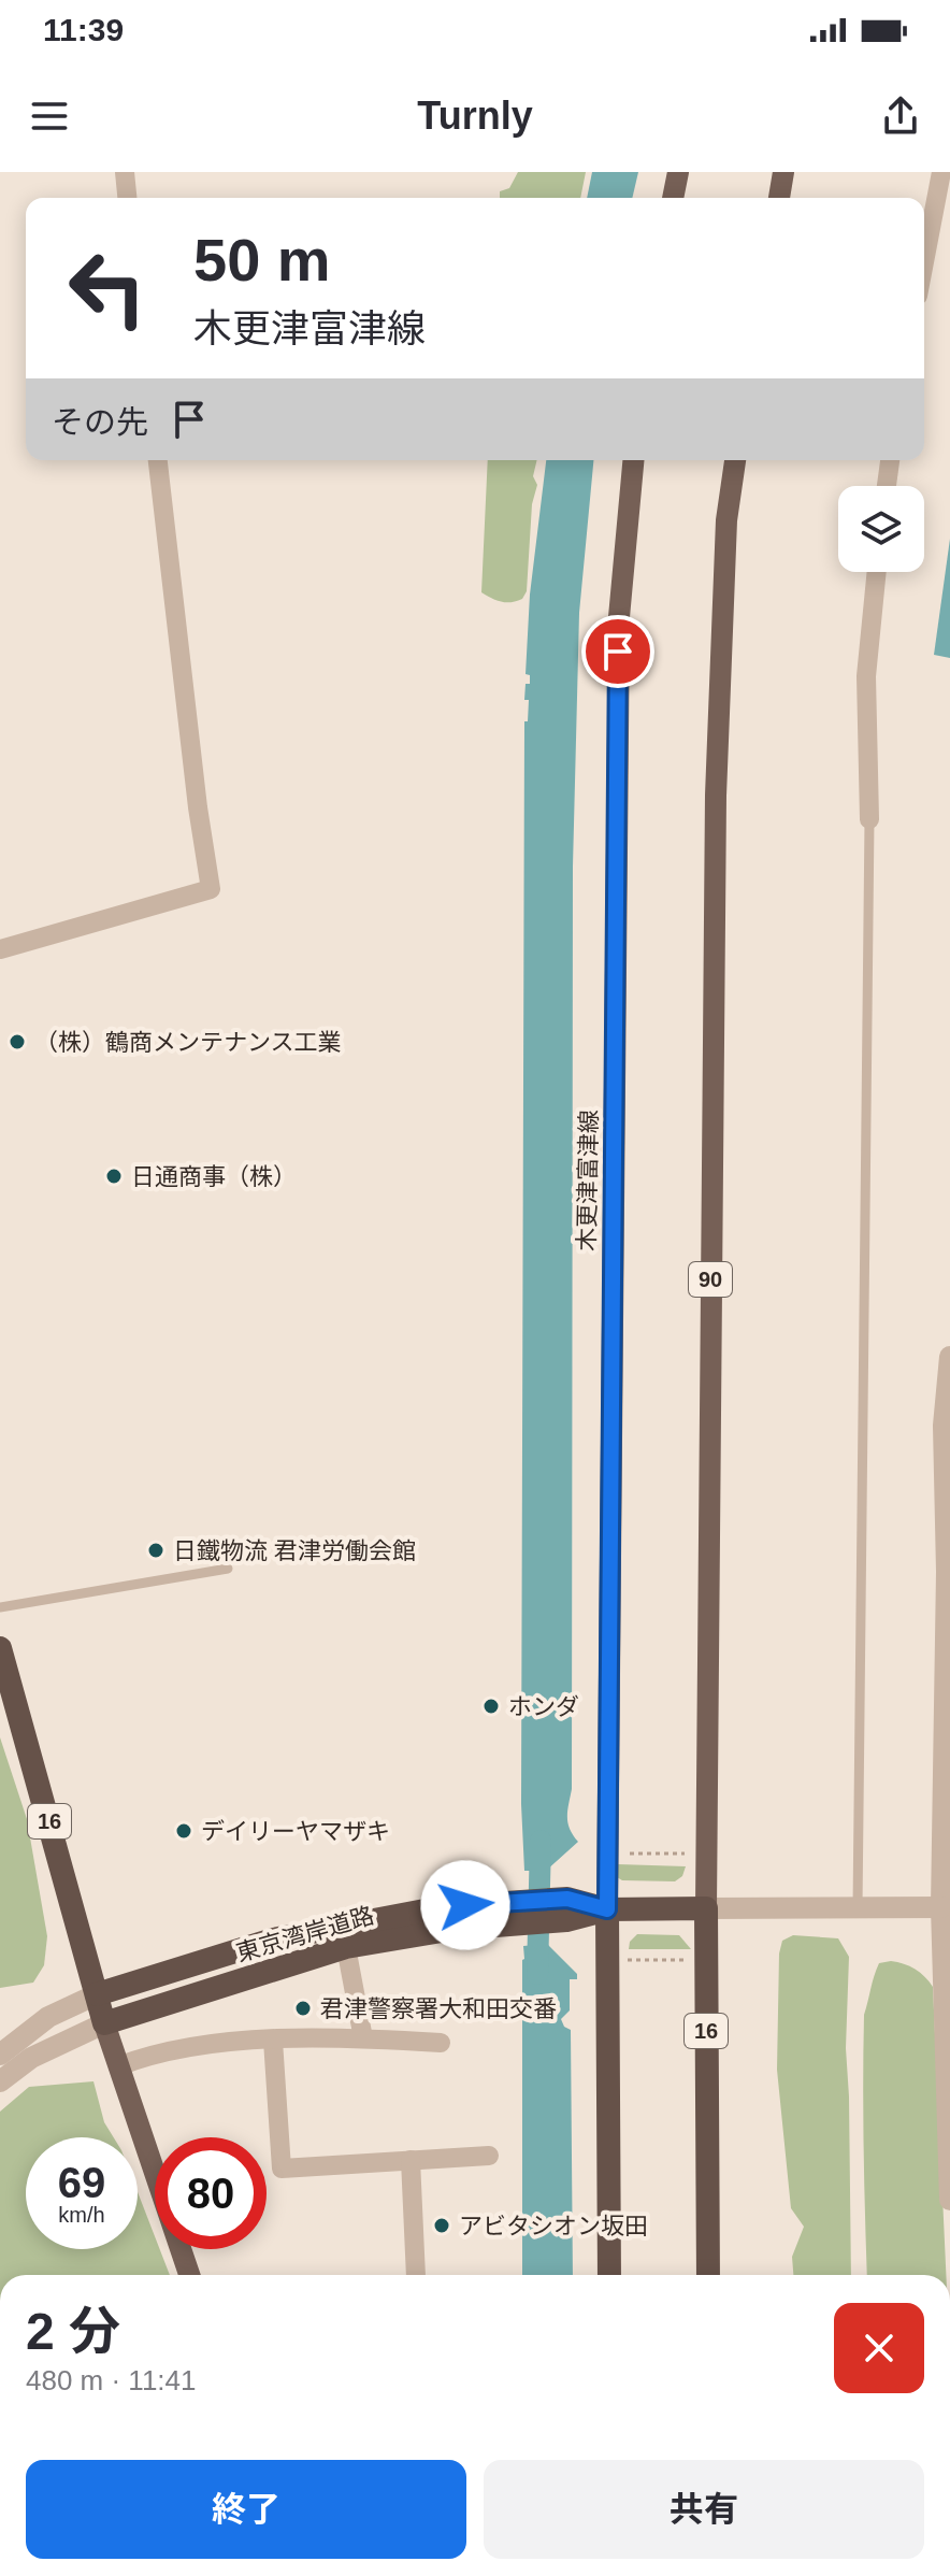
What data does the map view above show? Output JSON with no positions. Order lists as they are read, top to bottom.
{
  "streets": {
    "highway": ["16", "東京湾岸道路"],
    "main road": ["木更津富津線", "90"]
  },
  "crossings": [
    ["木更津富津線", "東京湾岸道路"],
    ["90", "16"],
    ["90", "東京湾岸道路"],
    ["16", "東京湾岸道路"]
  ],
  "places": [
    "（株）鶴商メンテナンス工業",
    "日通商事（株）",
    "日鐵物流 君津労働会館",
    "ホンダ",
    "デイリーヤマザキ",
    "君津警察署大和田交番",
    "アビタシオン坂田"
  ],
  "page": {
    "status": "11:39",
    "header": "Turnly",
    "turn": ["50 m", "木更津富津線"],
    "then": "その先",
    "speed": "69 km/h",
    "limit": "80",
    "heading": ["2 分", "480 m · 11:41"],
    "buttons": ["終了", "共有"]
  }
}
